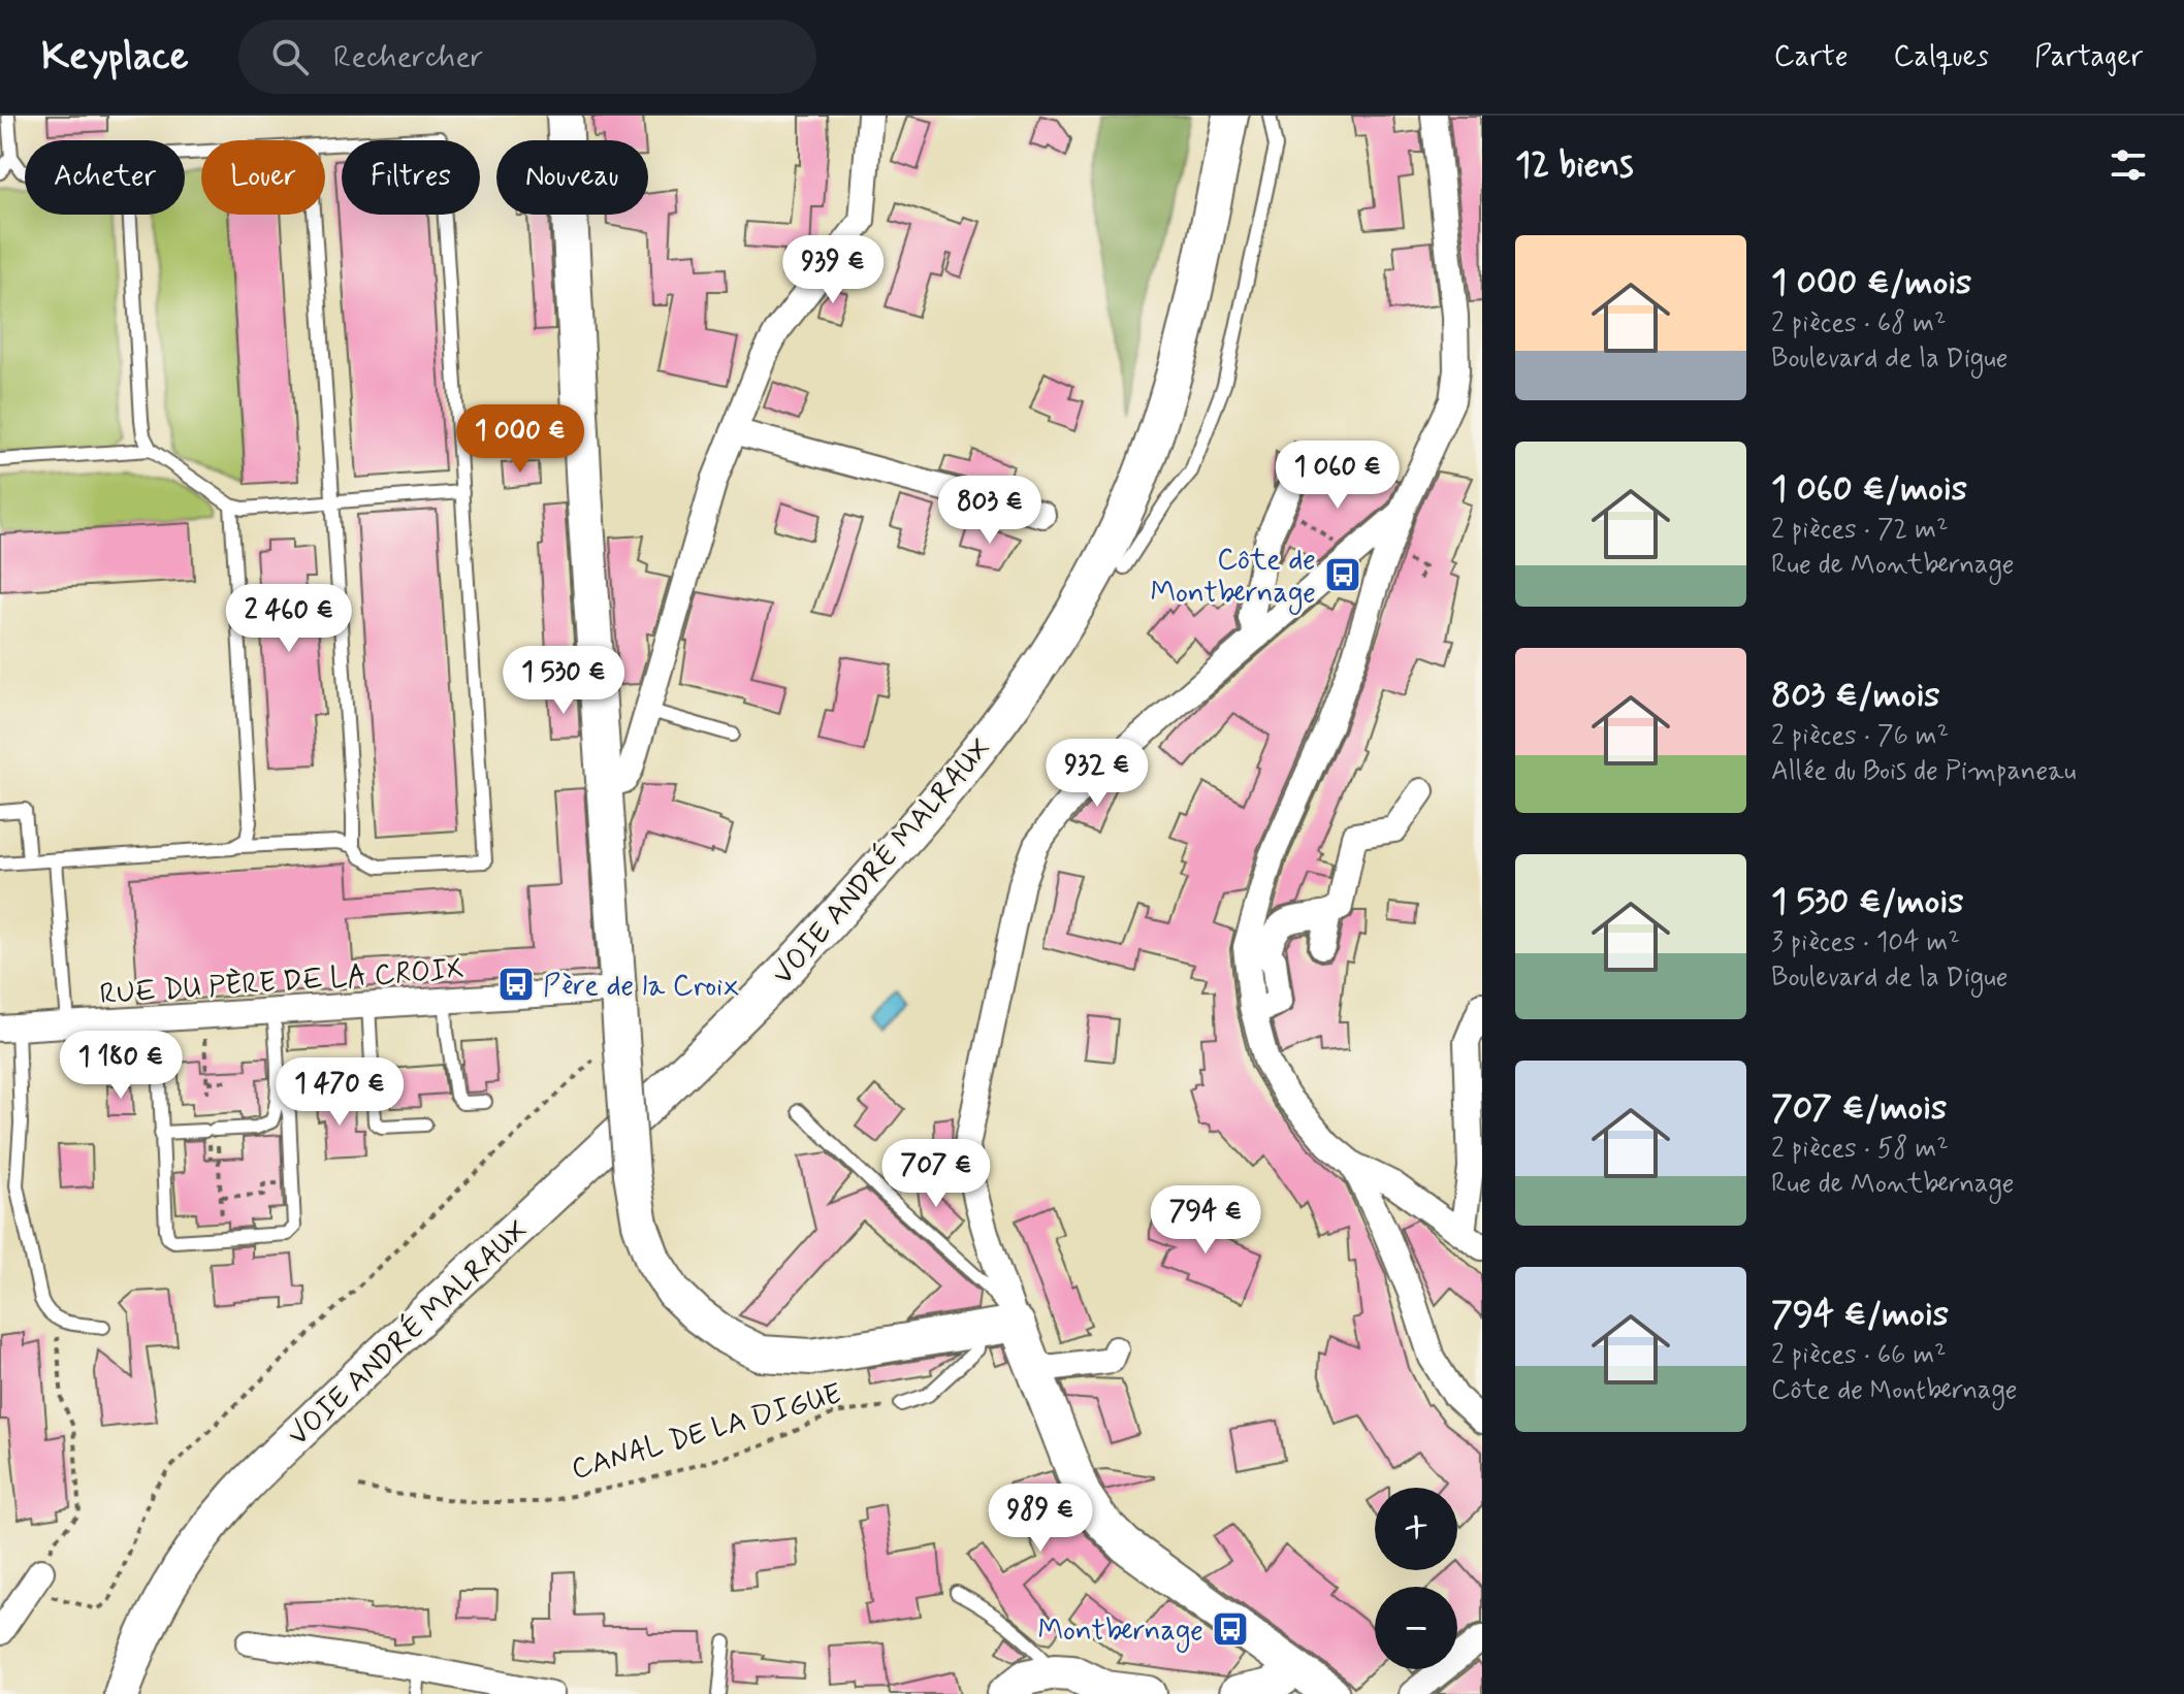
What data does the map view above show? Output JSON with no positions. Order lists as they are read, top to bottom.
{
  "streets": {
    "main road": ["VOIE ANDRÉ MALRAUX"],
    "street": ["RUE DU PÈRE DE LA CROIX"],
    "path": ["CANAL DE LA DIGUE"]
  },
  "places": {
    "bus stop": ["Côte de Montbernage", "Père de la Croix", "Montbernage"]
  },
  "page": {
    "header": "Keyplace",
    "search": "Rechercher",
    "nav": ["Carte", "Calques", "Partager"],
    "heading": "12 biens",
    "chip": [
      "Acheter",
      "Louer",
      "Filtres",
      "Nouveau"
    ],
    "list": [
      {
        "name": "1 000 €/mois",
        "note": "2 pièces · 68 m² · Boulevard de la Digue"
      },
      {
        "name": "1 060 €/mois",
        "note": "2 pièces · 72 m² · Rue de Montbernage"
      },
      {
        "name": "803 €/mois",
        "note": "2 pièces · 76 m² · Allée du Bois de Pimpaneau"
      },
      {
        "name": "1 530 €/mois",
        "note": "3 pièces · 104 m² · Boulevard de la Digue"
      },
      {
        "name": "707 €/mois",
        "note": "2 pièces · 58 m² · Rue de Montbernage"
      },
      {
        "name": "794 €/mois",
        "note": "2 pièces · 66 m² · Côte de Montbernage"
      }
    ],
    "price": [
      "939 €",
      "1 000 €",
      "1 060 €",
      "803 €",
      "2 460 €",
      "1 530 €",
      "932 €",
      "1 180 €",
      "1 470 €",
      "707 €",
      "794 €",
      "989 €"
    ],
    "map_buttons": ["+", "−"]
  }
}
